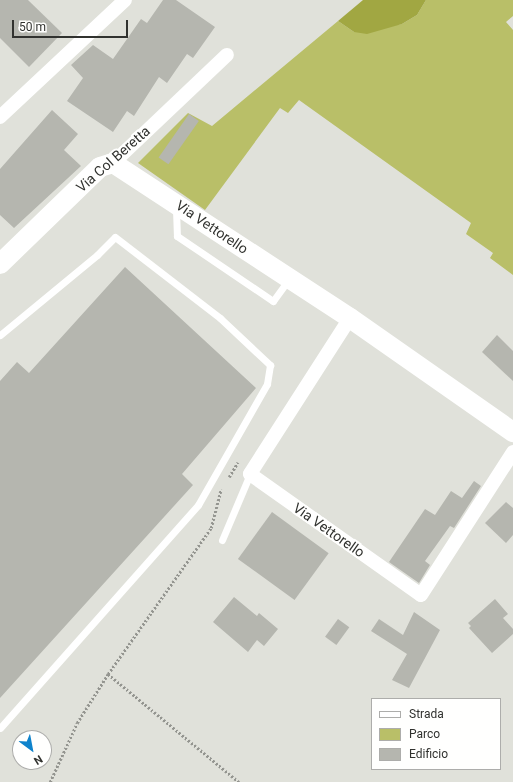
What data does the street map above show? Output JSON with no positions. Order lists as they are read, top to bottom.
{
  "streets": {
    "street": ["Via Col Beretta", "Via Vettorello"]
  },
  "crossings": [
    ["Via Col Beretta", "Via Vettorello"]
  ],
  "legend": ["Strada", "Parco", "Edificio"],
  "scale_bar": "50 m",
  "north": "bottom right"
}
